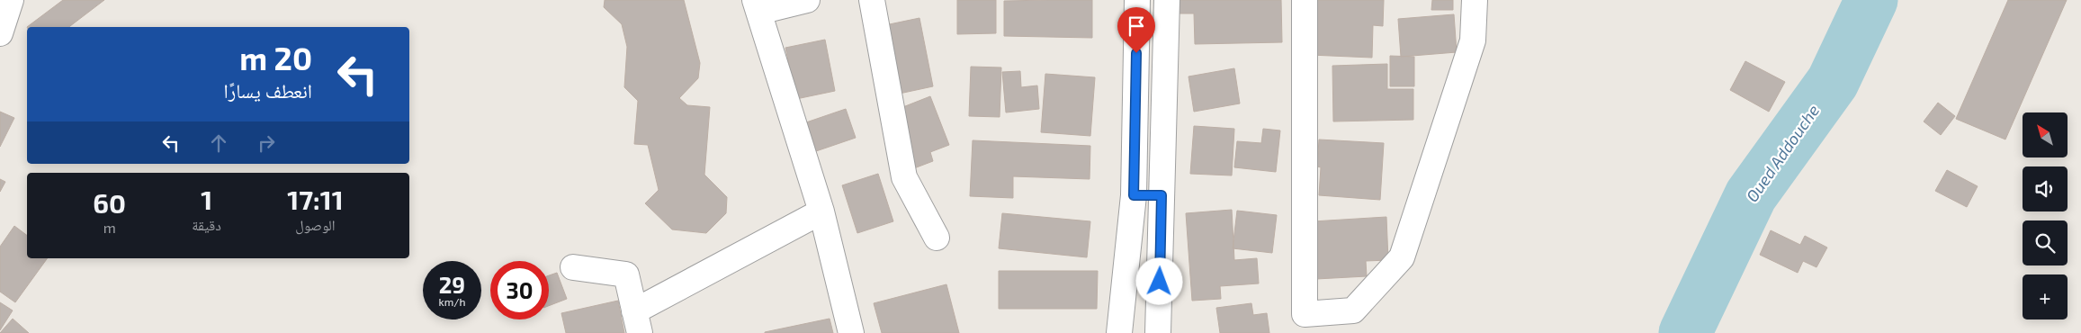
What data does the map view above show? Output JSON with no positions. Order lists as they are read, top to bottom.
{
  "water": ["Oued Addouche"],
  "north": "top left",
  "page": {
    "turn": ["20 m", "انعطف يسارًا"],
    "map_buttons": "+",
    "eta": [
      "17:11",
      "الوصول",
      "1",
      "دقيقة",
      "60",
      "m"
    ],
    "speed": "29 km/h",
    "limit": "30"
  }
}
